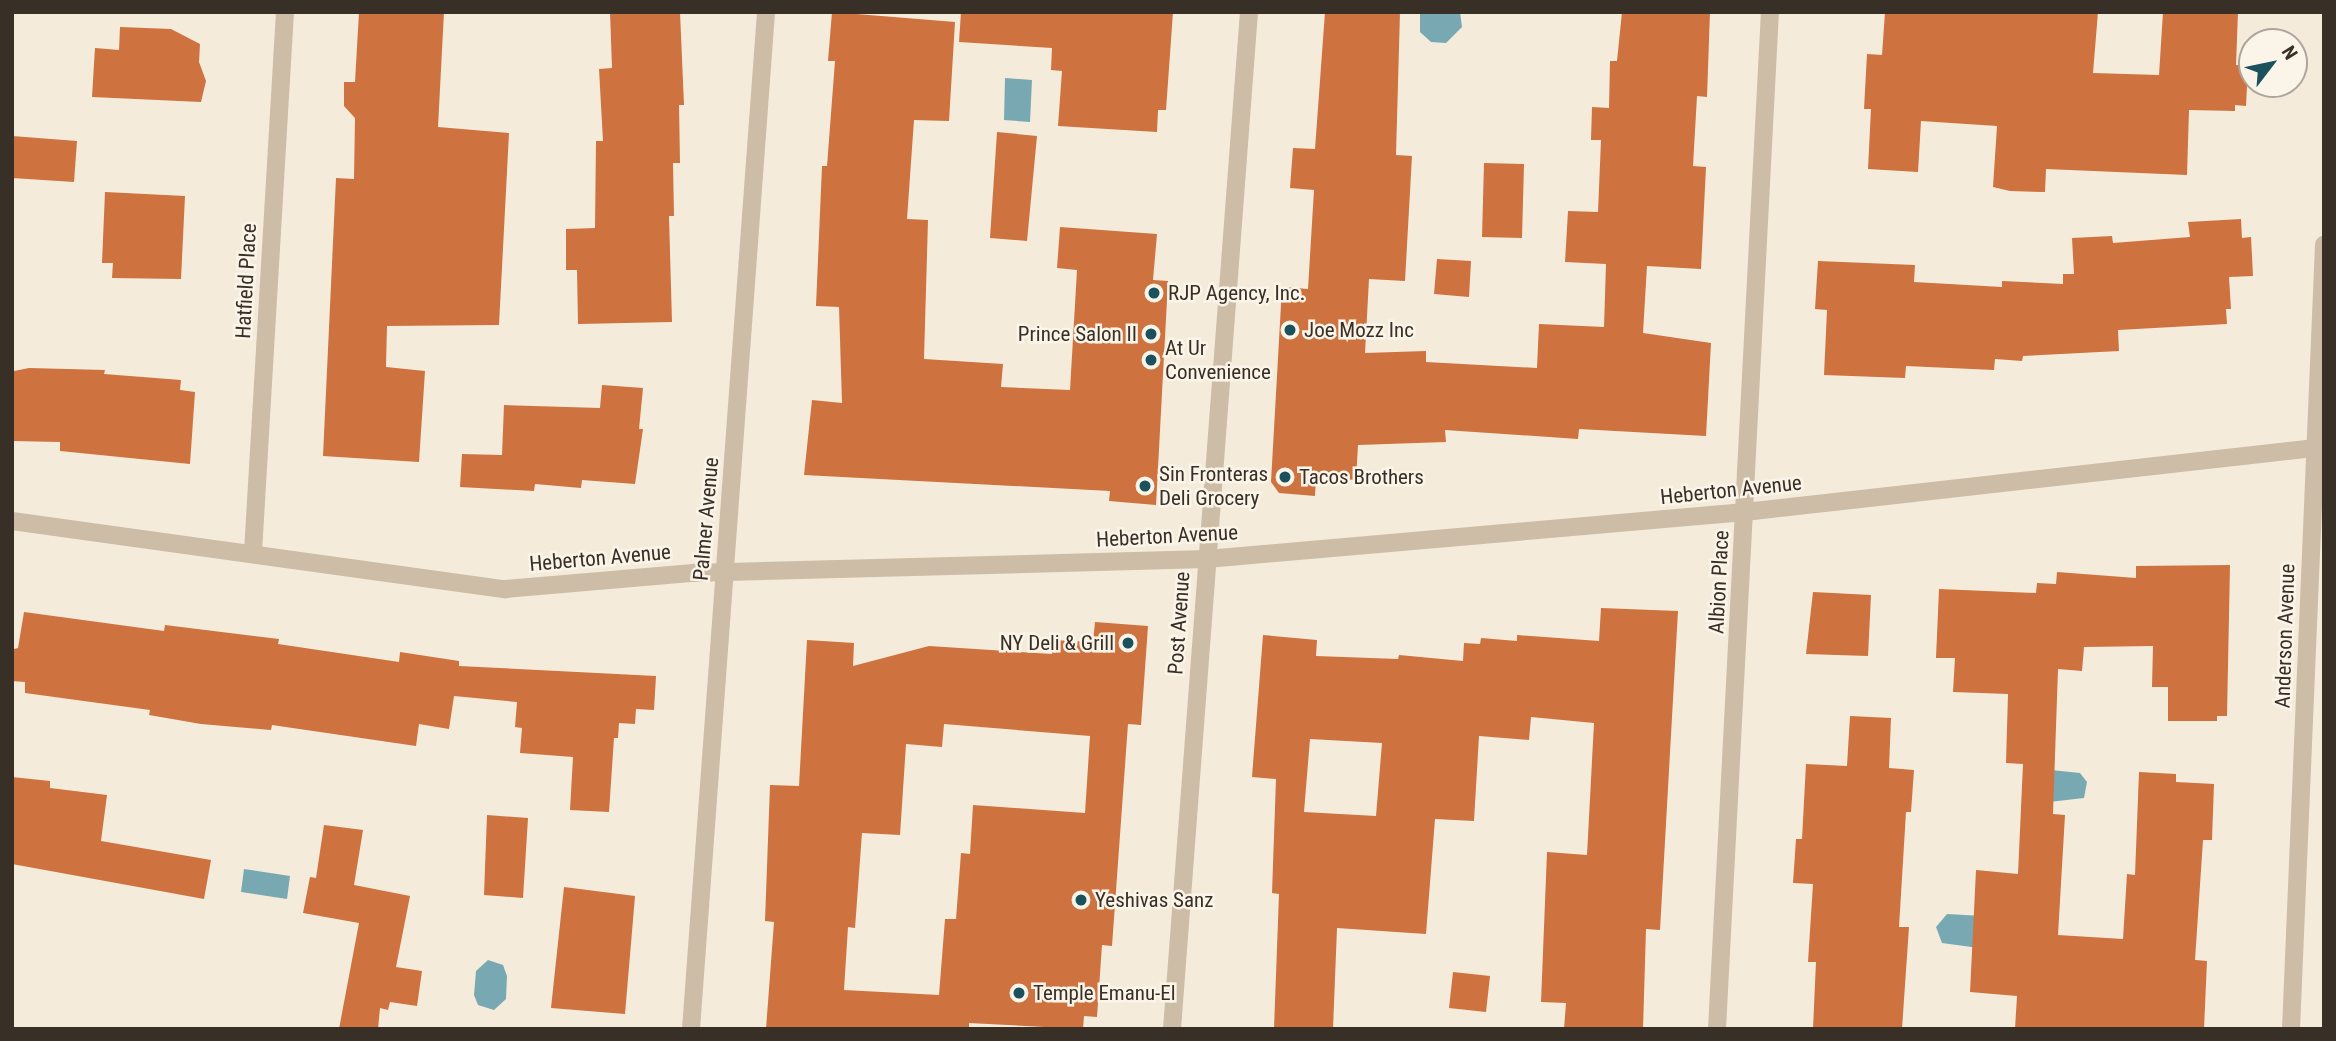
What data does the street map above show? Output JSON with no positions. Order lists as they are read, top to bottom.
{
  "streets": {
    "street": [
      "Hatfield Place",
      "Heberton Avenue",
      "Palmer Avenue",
      "Albion Place",
      "Post Avenue",
      "Anderson Avenue"
    ]
  },
  "crossings": [
    ["Hatfield Place", "Heberton Avenue"],
    ["Heberton Avenue", "Palmer Avenue"],
    ["Heberton Avenue", "Albion Place"],
    ["Heberton Avenue", "Post Avenue"],
    ["Heberton Avenue", "Anderson Avenue"]
  ],
  "places": [
    "RJP Agency, Inc.",
    "Joe Mozz Inc",
    "Prince Salon II",
    "At Ur Convenience",
    "Tacos Brothers",
    "Sin Fronteras Deli Grocery",
    "NY Deli & Grill",
    "Yeshivas Sanz",
    "Temple Emanu-El"
  ],
  "north": "top right"
}
